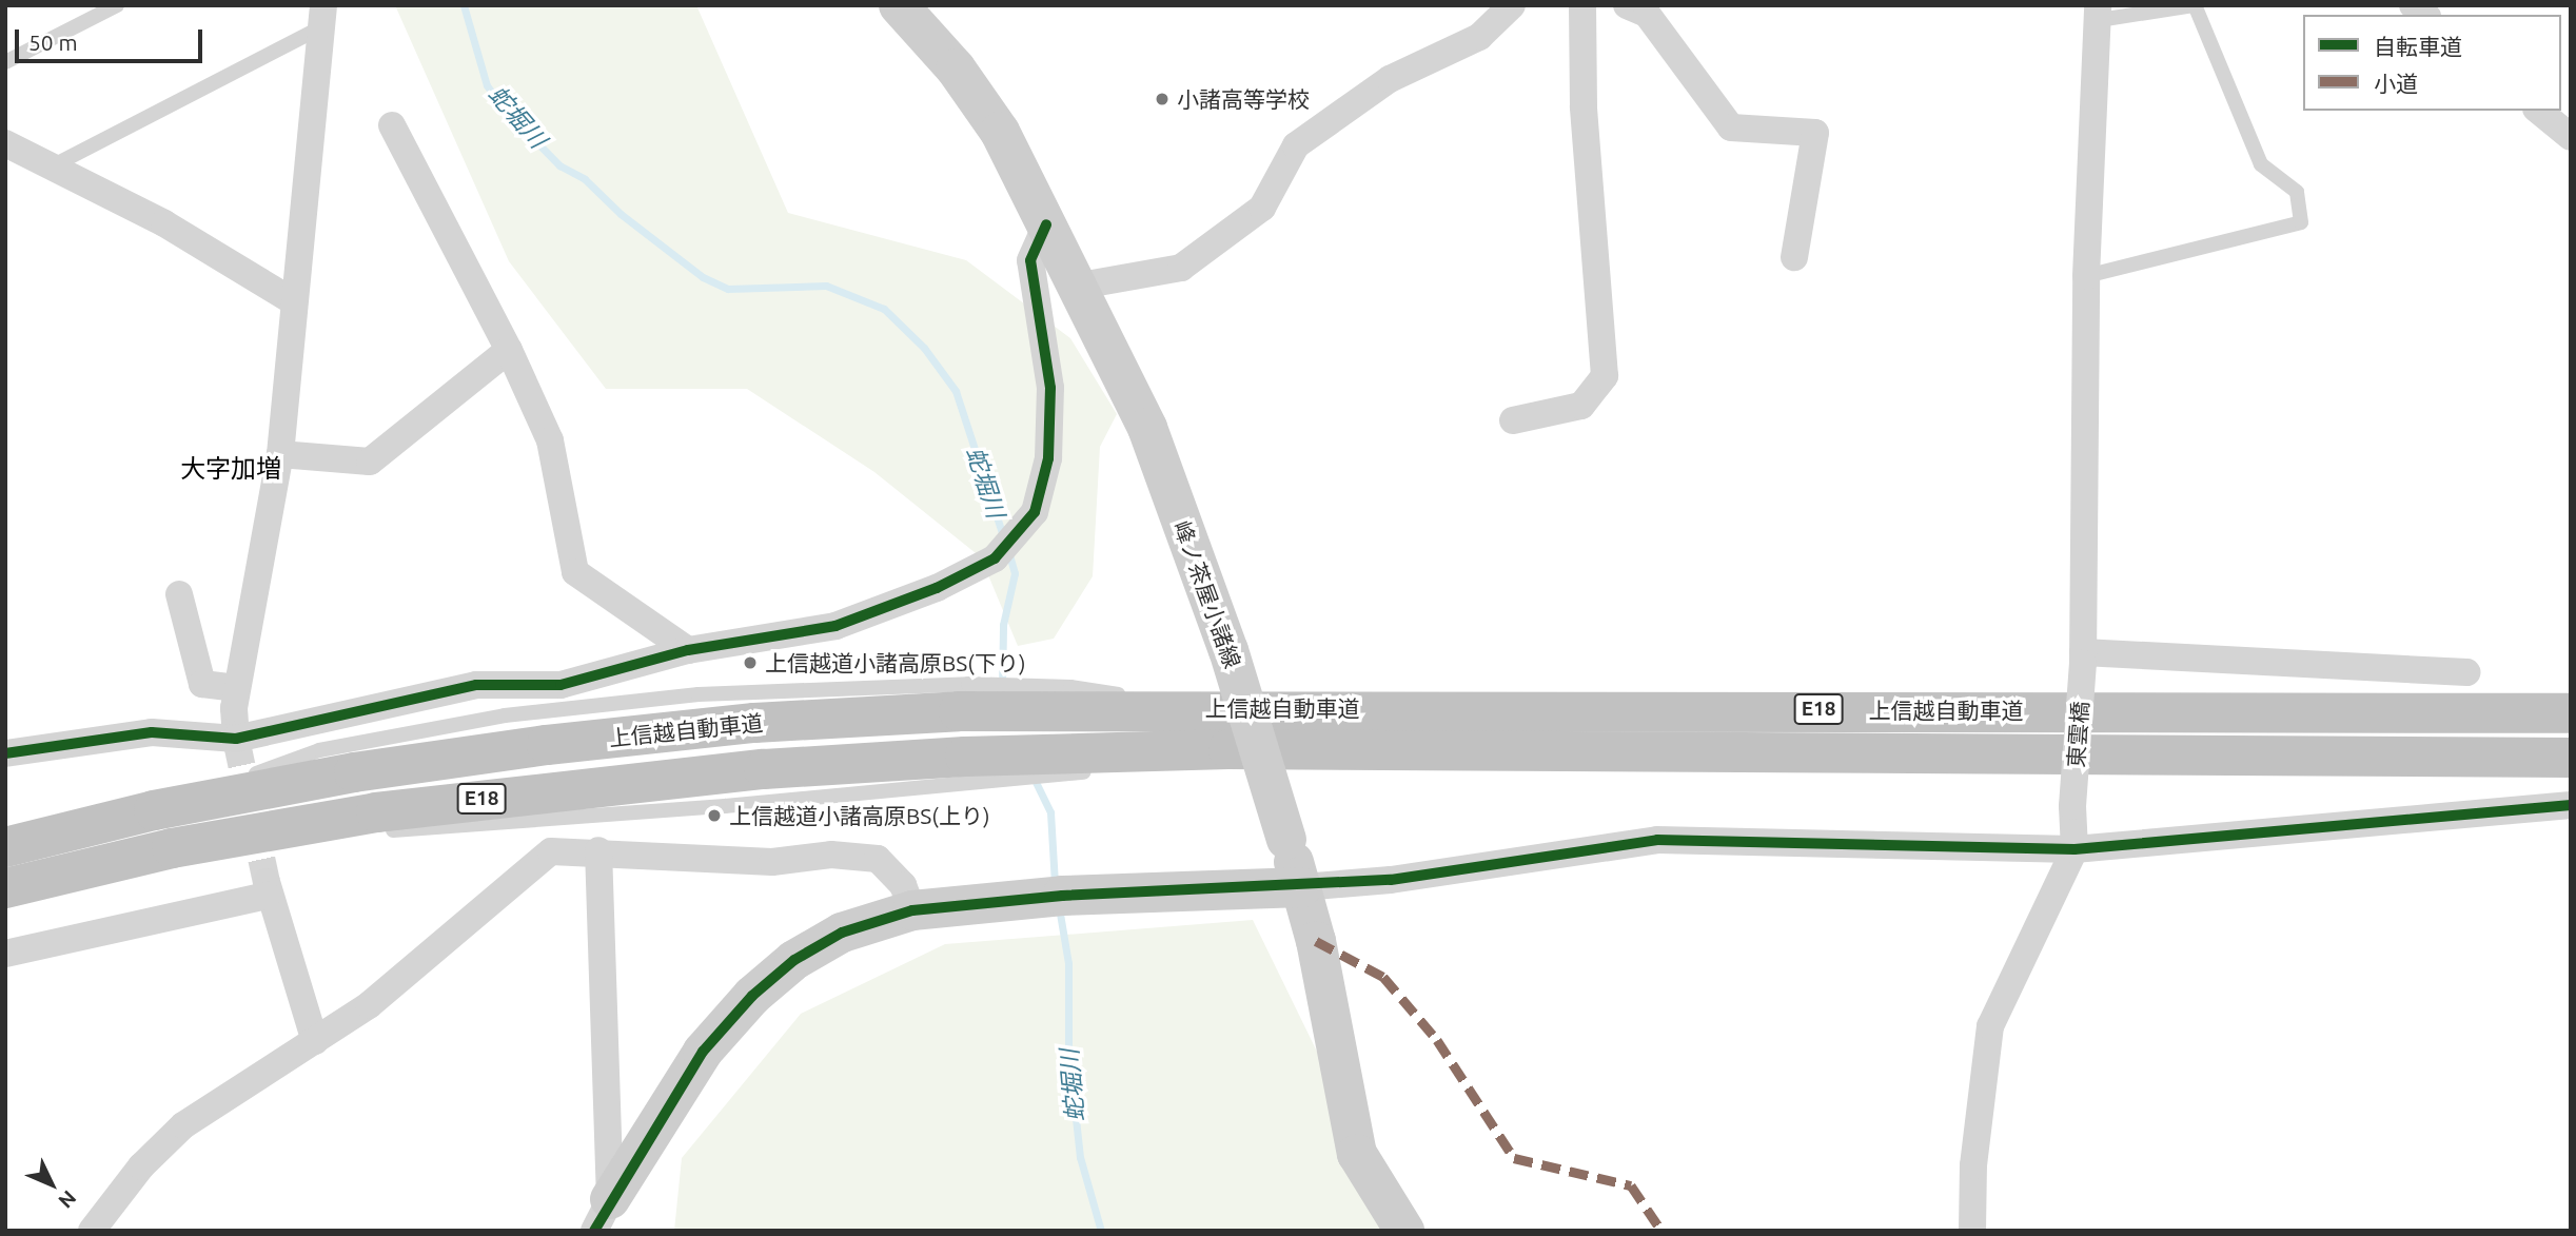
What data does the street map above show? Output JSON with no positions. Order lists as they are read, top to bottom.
{
  "streets": {
    "highway": ["上信越自動車道", "E18"],
    "main road": ["峰ノ茶屋小諸線"],
    "street": ["東雲橋"]
  },
  "districts": ["大字加増"],
  "water": ["蛇堀川"],
  "places": ["小諸高等学校", "上信越道小諸高原BS(下り)", "上信越道小諸高原BS(上り)"],
  "legend": ["自転車道", "小道"],
  "scale_bar": "50 m",
  "north": "bottom right"
}
